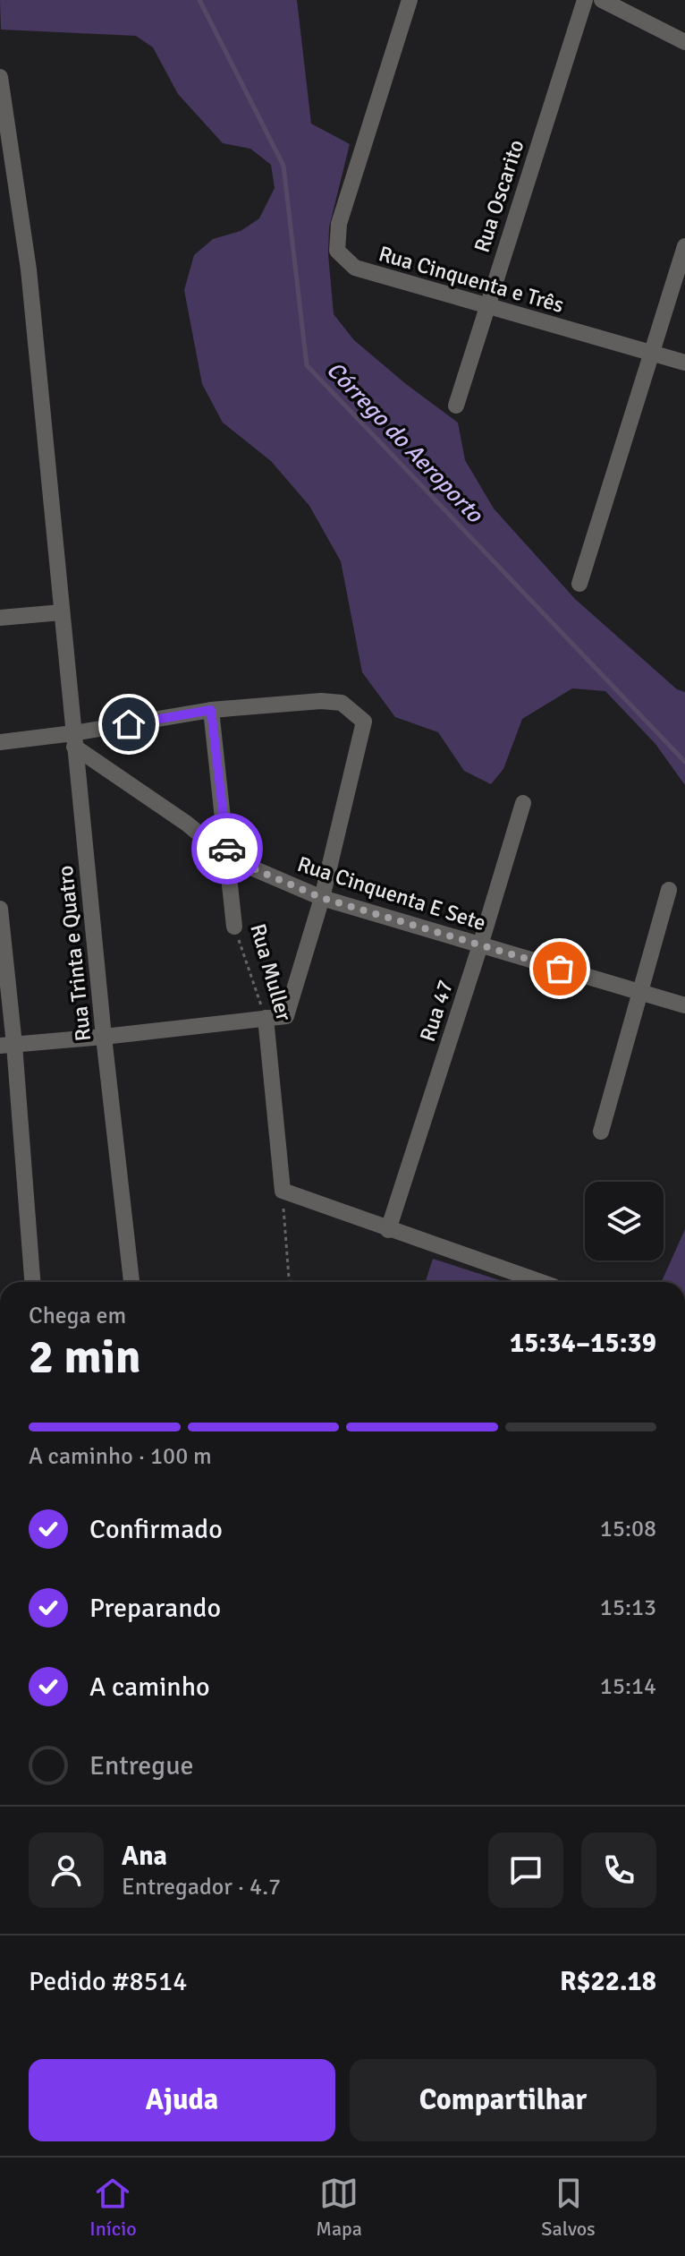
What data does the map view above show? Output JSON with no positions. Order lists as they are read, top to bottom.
{
  "streets": {
    "street": [
      "Rua Oscarito",
      "Rua Cinquenta e Três",
      "Rua Cinquenta E Sete",
      "Rua Trinta e Quatro",
      "Rua Muller",
      "Rua 47"
    ]
  },
  "crossings": [
    ["Rua Oscarito", "Rua Cinquenta e Três"],
    ["Rua Cinquenta E Sete", "Rua Trinta e Quatro"],
    ["Rua Cinquenta E Sete", "Rua Muller"],
    ["Rua Cinquenta E Sete", "Rua 47"]
  ],
  "water": ["Córrego do Aeroporto"],
  "page": {
    "heading": ["2 min", "Chega em", "15:34–15:39"],
    "panel": [
      "Ana",
      "Entregador · 4.7",
      "Pedido #8514",
      "R$22.18"
    ],
    "bar": "A caminho · 100 m",
    "list": [
      ["Confirmado", "15:08"],
      ["Preparando", "15:13"],
      ["A caminho", "15:14"],
      "Entregue"
    ],
    "buttons": ["Ajuda", "Compartilhar"],
    "tabs": ["Início", "Mapa", "Salvos"]
  }
}
